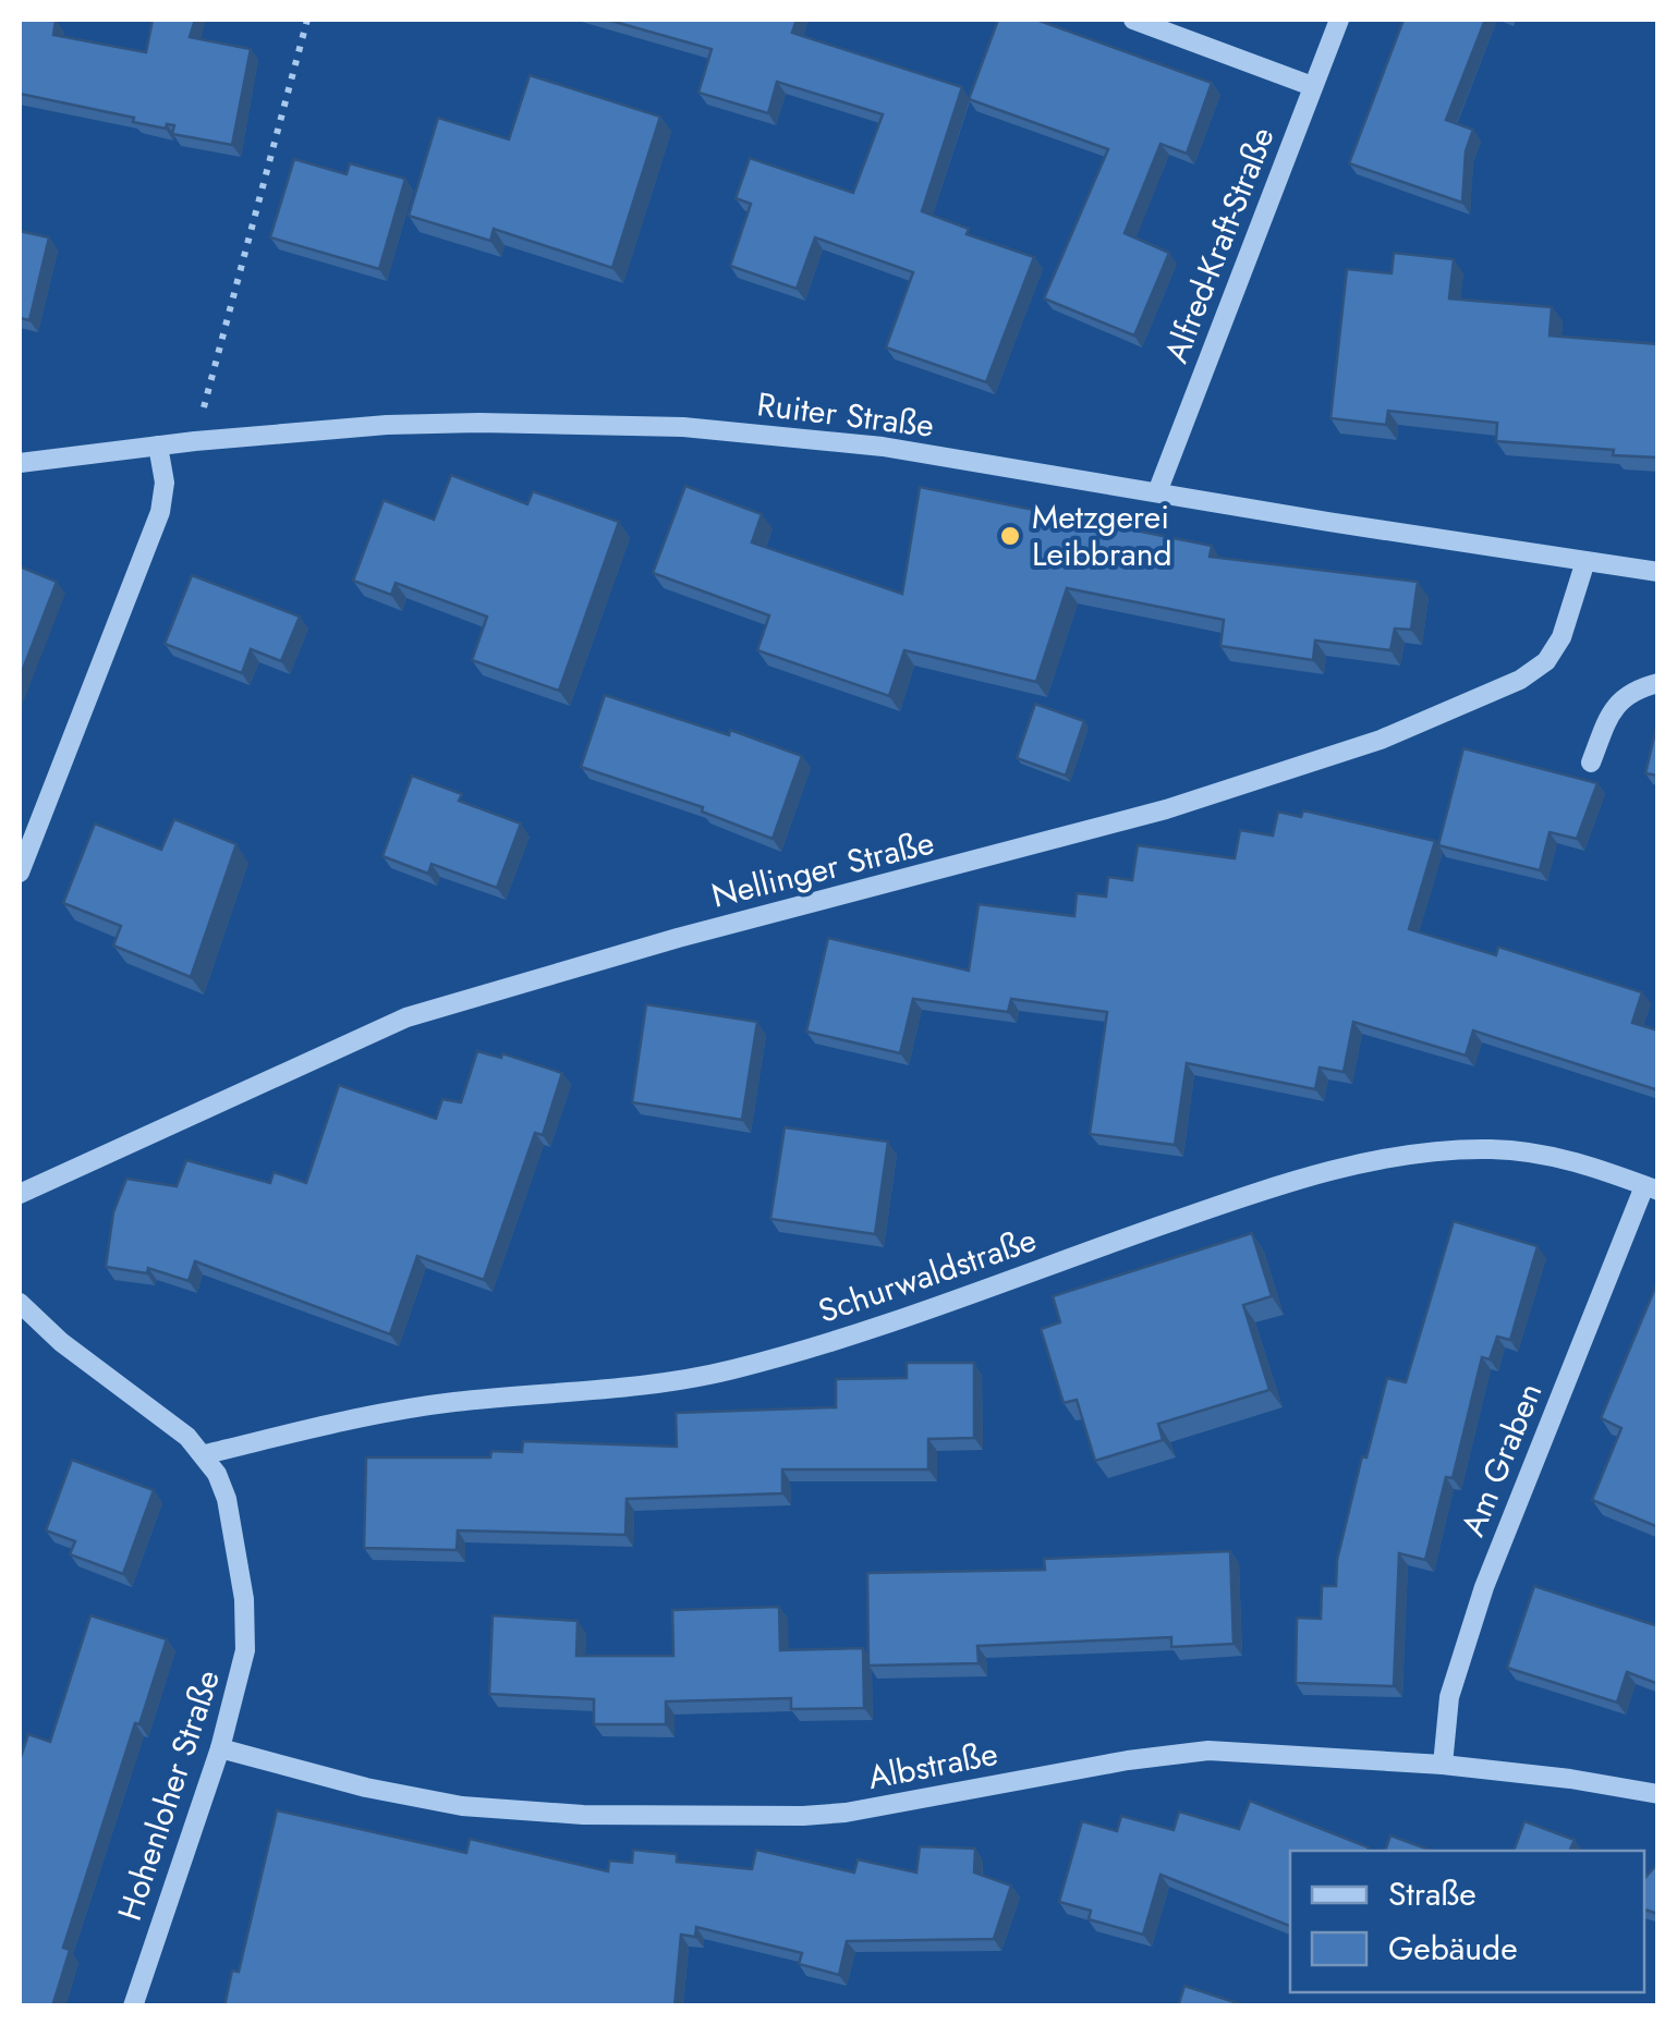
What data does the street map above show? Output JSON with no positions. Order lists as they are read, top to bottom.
{
  "streets": {
    "street": [
      "Alfred-Kraft-Straße",
      "Ruiter Straße",
      "Nellinger Straße",
      "Schurwaldstraße",
      "Am Graben",
      "Albstraße",
      "Hohenloher Straße"
    ]
  },
  "crossings": [
    ["Alfred-Kraft-Straße", "Ruiter Straße"],
    ["Ruiter Straße", "Nellinger Straße"],
    ["Schurwaldstraße", "Am Graben"],
    ["Schurwaldstraße", "Hohenloher Straße"],
    ["Am Graben", "Albstraße"],
    ["Albstraße", "Hohenloher Straße"]
  ],
  "places": ["Metzgerei Leibbrand"],
  "legend": ["Straße", "Gebäude"]
}
